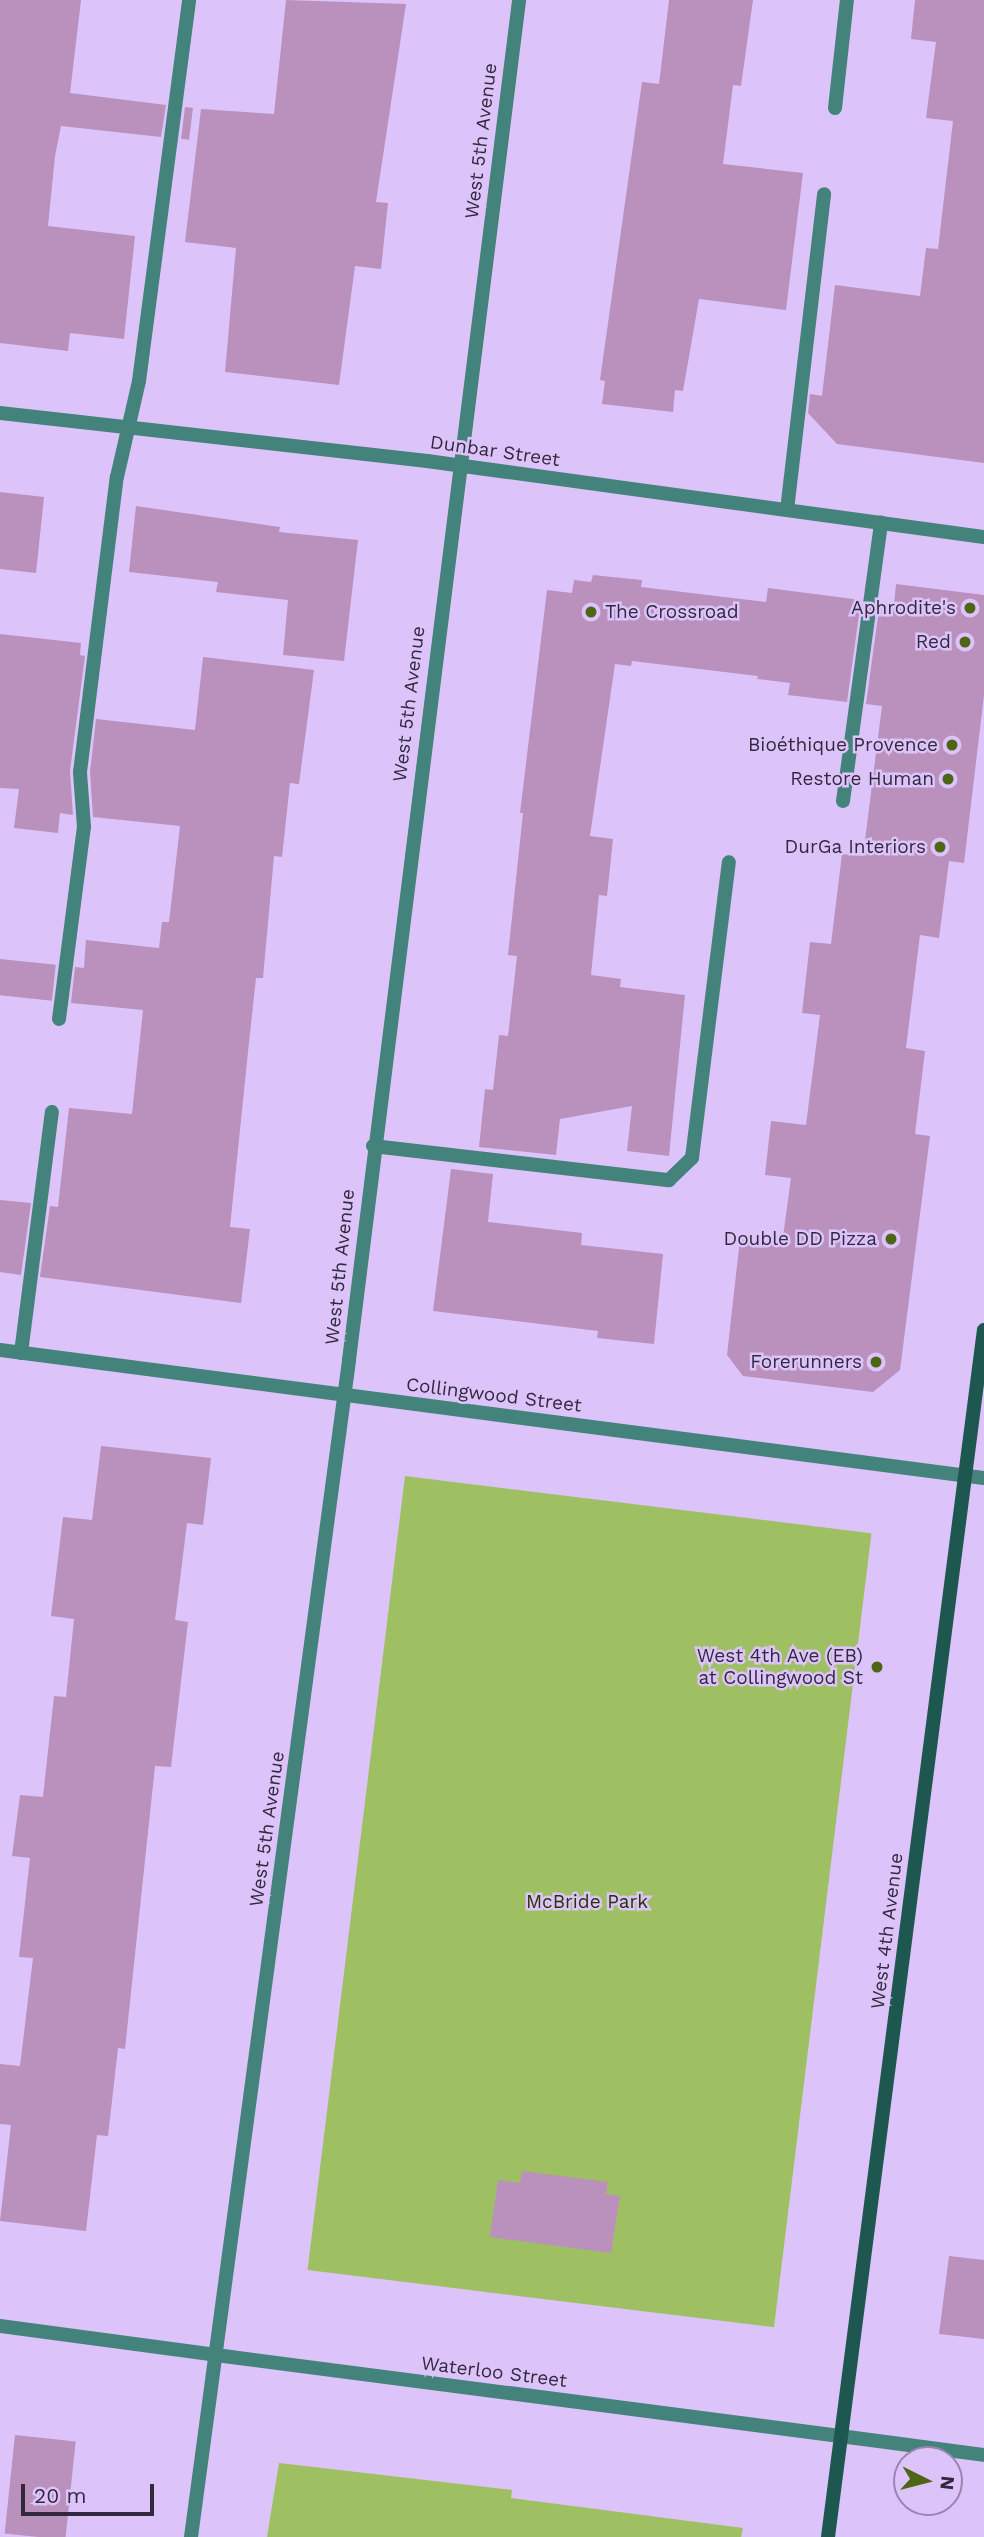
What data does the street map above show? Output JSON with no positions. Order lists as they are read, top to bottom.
{
  "streets": {
    "main road": ["West 4th Avenue"],
    "street": [
      "West 5th Avenue",
      "Dunbar Street",
      "Collingwood Street",
      "Waterloo Street"
    ]
  },
  "crossings": [
    ["West 5th Avenue", "Dunbar Street"],
    ["West 5th Avenue", "Collingwood Street"],
    ["West 5th Avenue", "Waterloo Street"],
    ["Collingwood Street", "West 4th Avenue"],
    ["West 4th Avenue", "Waterloo Street"]
  ],
  "parks": ["McBride Park"],
  "places": [
    "Aphrodite's",
    "The Crossroad",
    "Red",
    "Bioéthique Provence",
    "Restore Human",
    "DurGa Interiors",
    "Double DD Pizza",
    "Forerunners",
    "West 4th Ave (EB) at Collingwood St"
  ],
  "scale_bar": "20 m",
  "north": "right"
}
